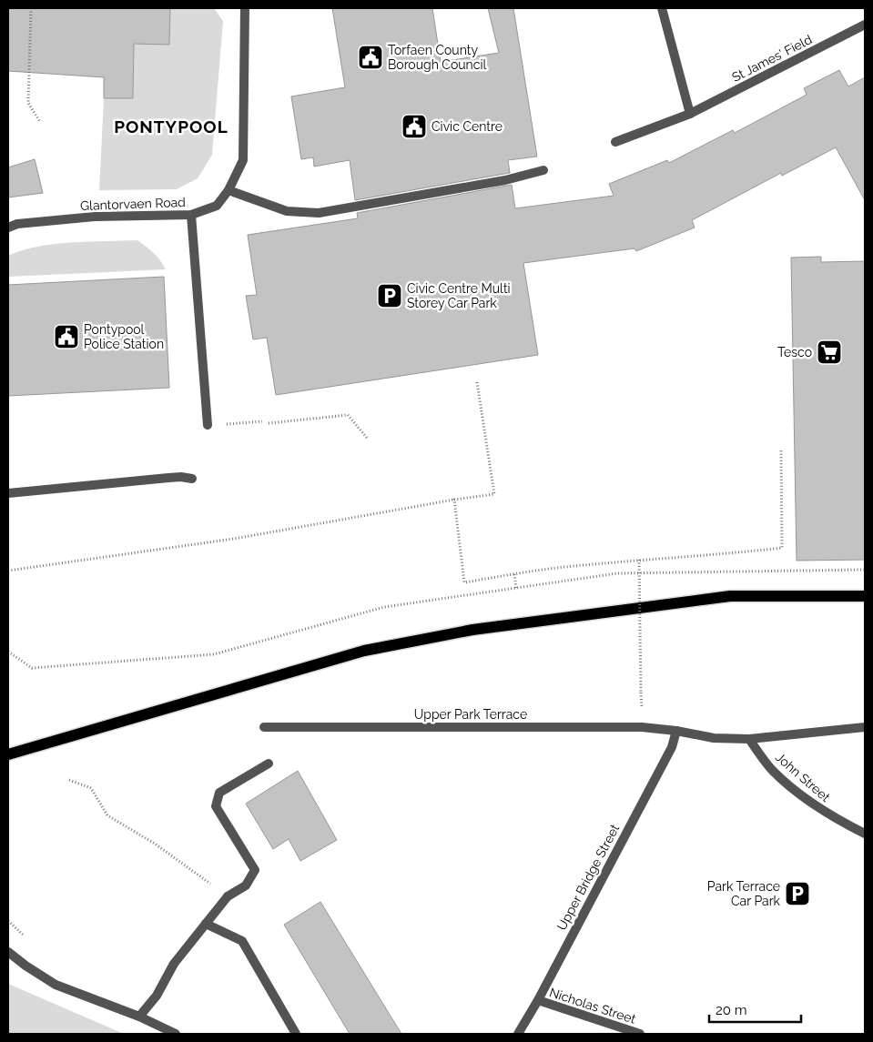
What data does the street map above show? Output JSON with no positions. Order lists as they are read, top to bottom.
{
  "streets": {
    "street": [
      "St James' Field",
      "Glantorvaen Road",
      "Upper Park Terrace",
      "John Street",
      "Upper Bridge Street",
      "Nicholas Street"
    ]
  },
  "crossings": [
    ["Upper Park Terrace", "Upper Bridge Street"],
    ["Upper Bridge Street", "Nicholas Street"]
  ],
  "districts": ["PONTYPOOL"],
  "places": {
    "public building": ["Torfaen County Borough Council", "Civic Centre", "Pontypool Police Station"],
    "parking": ["Civic Centre Multi Storey Car Park", "Park Terrace Car Park"],
    "supermarket": ["Tesco"]
  },
  "scale_bar": "20 m"
}
